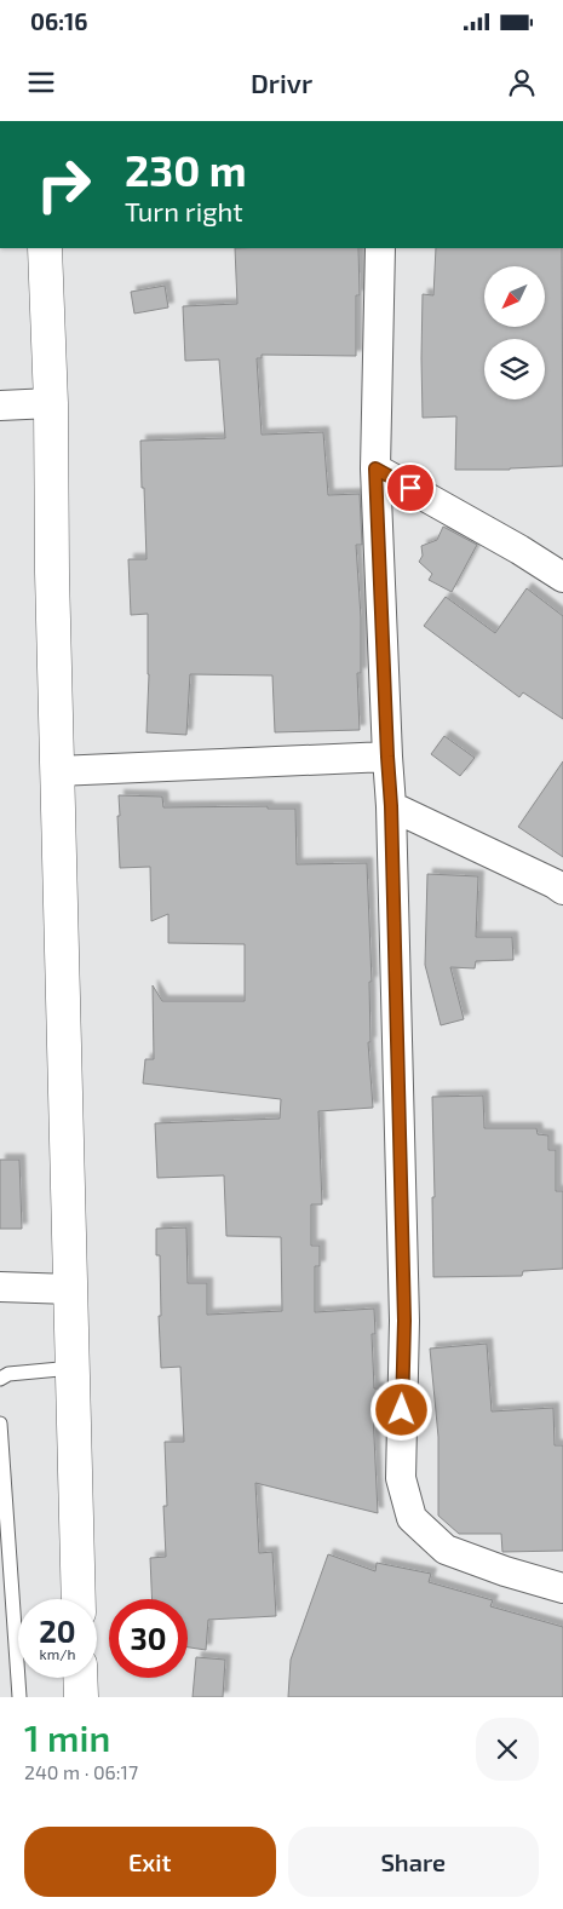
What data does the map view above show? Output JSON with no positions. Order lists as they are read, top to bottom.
{
  "north": "bottom left",
  "page": {
    "status": "06:16",
    "header": "Drivr",
    "turn": ["230 m", "Turn right"],
    "speed": "20 km/h",
    "limit": "30",
    "heading": ["1 min", "240 m · 06:17"],
    "buttons": ["Exit", "Share"]
  }
}
